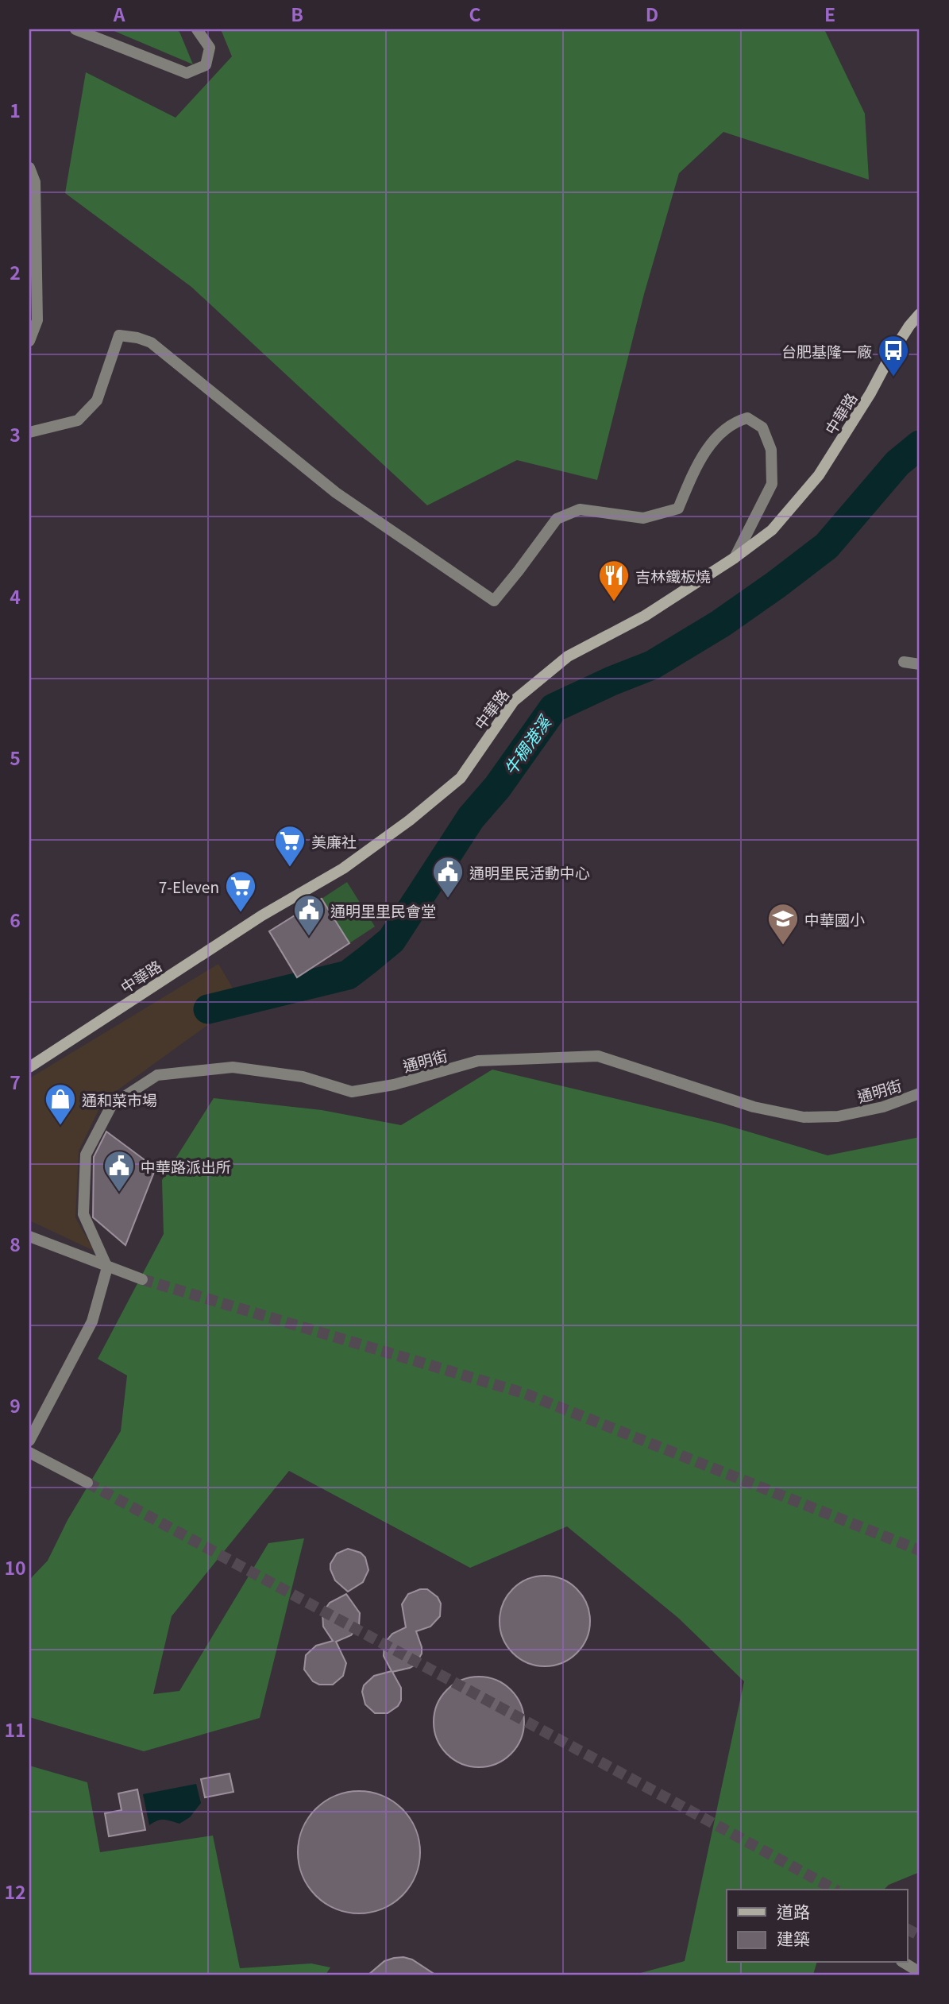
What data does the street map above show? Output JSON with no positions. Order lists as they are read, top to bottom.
{
  "streets": {
    "street": ["中華路", "通明街"]
  },
  "water": ["牛稠港溪"],
  "places": {
    "bus stop": ["台肥基隆一廠"],
    "restaurant": ["吉林鐵板燒"],
    "supermarket": ["美廉社", "7-Eleven"],
    "public building": ["通明里民活動中心", "通明里里民會堂", "中華路派出所"],
    "school or university": ["中華國小"],
    "shop": ["通和菜市場"]
  },
  "legend": ["道路", "建築"],
  "grid": {
    "columns": [
      "A",
      "B",
      "C",
      "D",
      "E"
    ],
    "rows": [
      "1",
      "2",
      "3",
      "4",
      "5",
      "6",
      "7",
      "8",
      "9",
      "10",
      "11",
      "12"
    ]
  }
}
